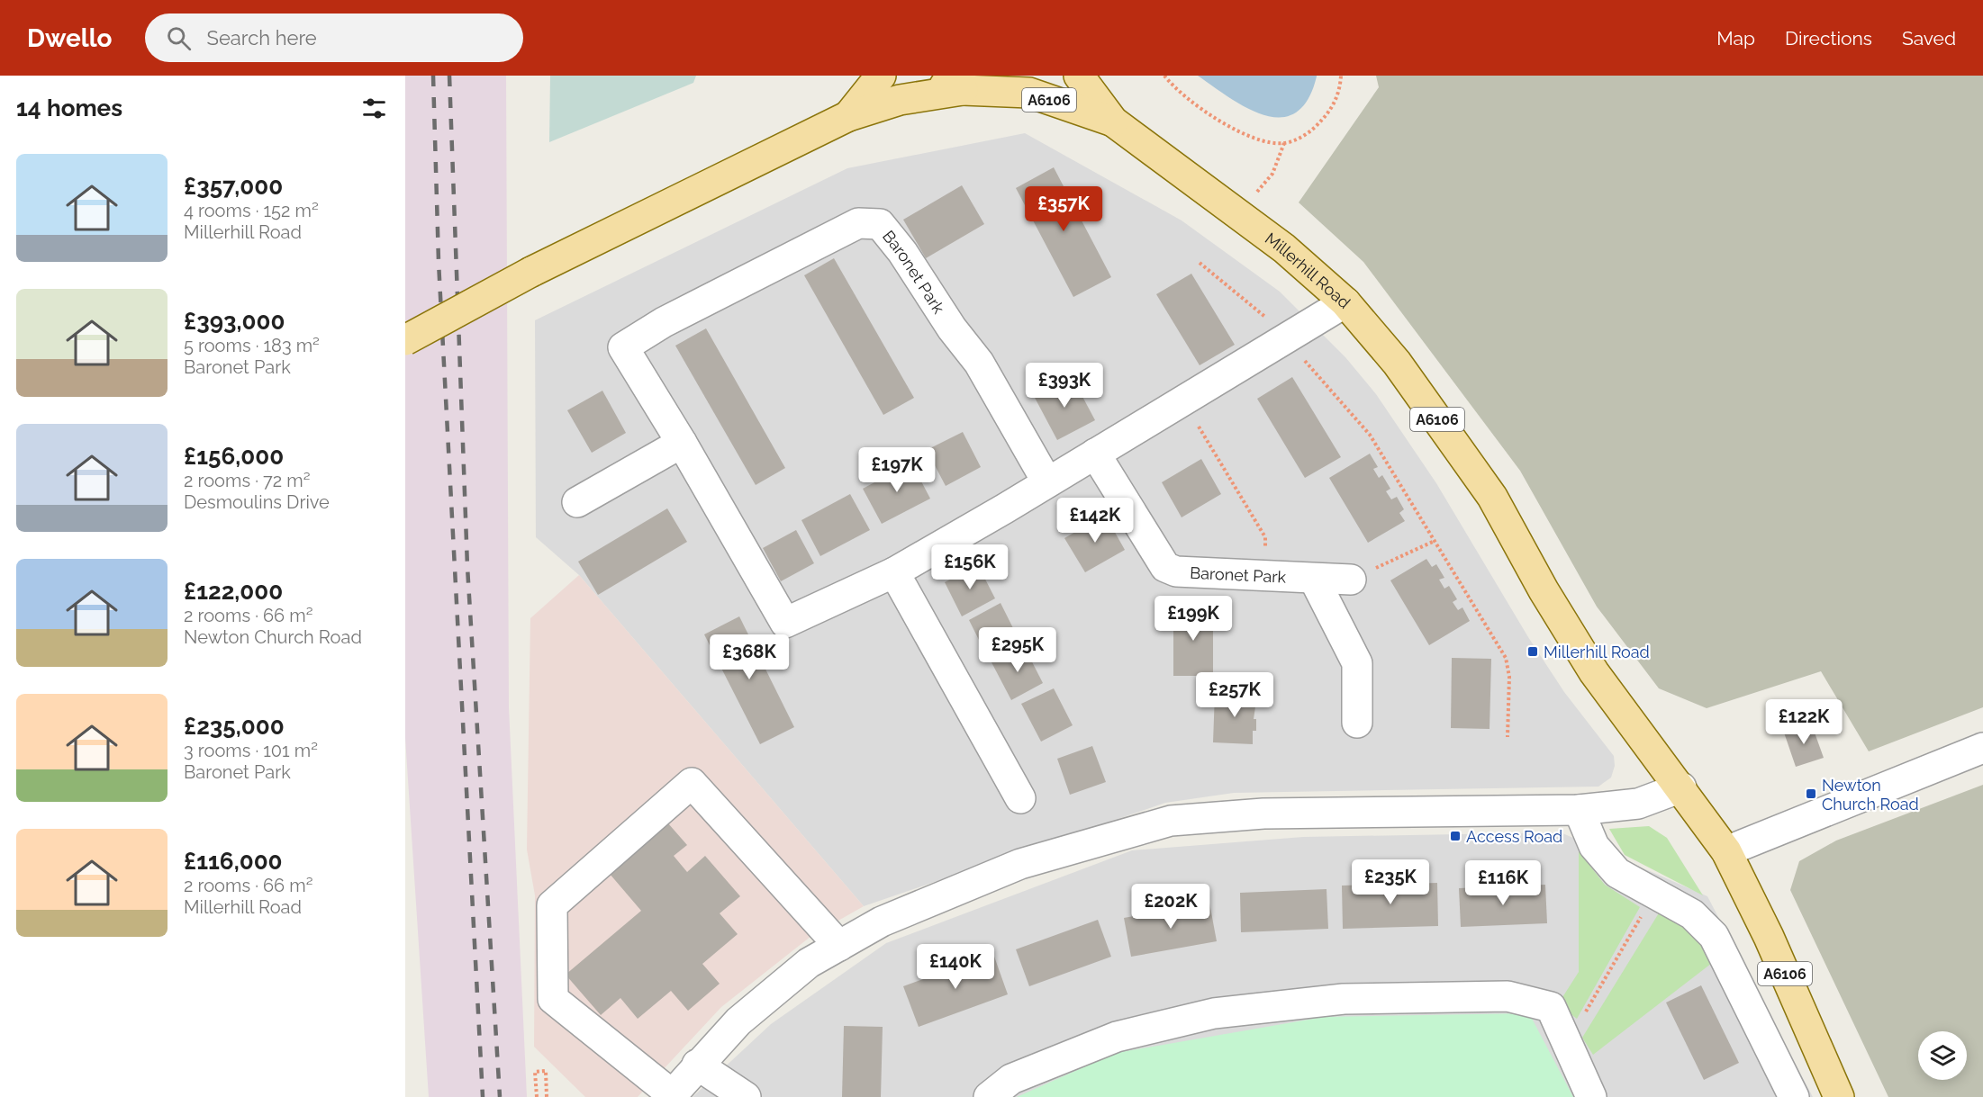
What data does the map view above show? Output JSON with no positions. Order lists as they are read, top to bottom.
{
  "streets": {
    "main road": ["A6106", "Millerhill Road"],
    "street": ["Baronet Park"]
  },
  "crossings": [
    ["A6106", "Millerhill Road"]
  ],
  "places": {
    "transit": ["Millerhill Road", "Newton Church Road", "Access Road"]
  },
  "page": {
    "header": "Dwello",
    "search": "Search here",
    "nav": ["Map", "Directions", "Saved"],
    "heading": "14 homes",
    "list": [
      {
        "name": "£357,000",
        "note": "4 rooms · 152 m² · Millerhill Road"
      },
      {
        "name": "£393,000",
        "note": "5 rooms · 183 m² · Baronet Park"
      },
      {
        "name": "£156,000",
        "note": "2 rooms · 72 m² · Desmoulins Drive"
      },
      {
        "name": "£122,000",
        "note": "2 rooms · 66 m² · Newton Church Road"
      },
      {
        "name": "£235,000",
        "note": "3 rooms · 101 m² · Baronet Park"
      },
      {
        "name": "£116,000",
        "note": "2 rooms · 66 m² · Millerhill Road"
      }
    ],
    "price": [
      "£357K",
      "£393K",
      "£197K",
      "£142K",
      "£156K",
      "£199K",
      "£295K",
      "£368K",
      "£257K",
      "£122K",
      "£235K",
      "£116K",
      "£202K",
      "£140K"
    ]
  }
}
